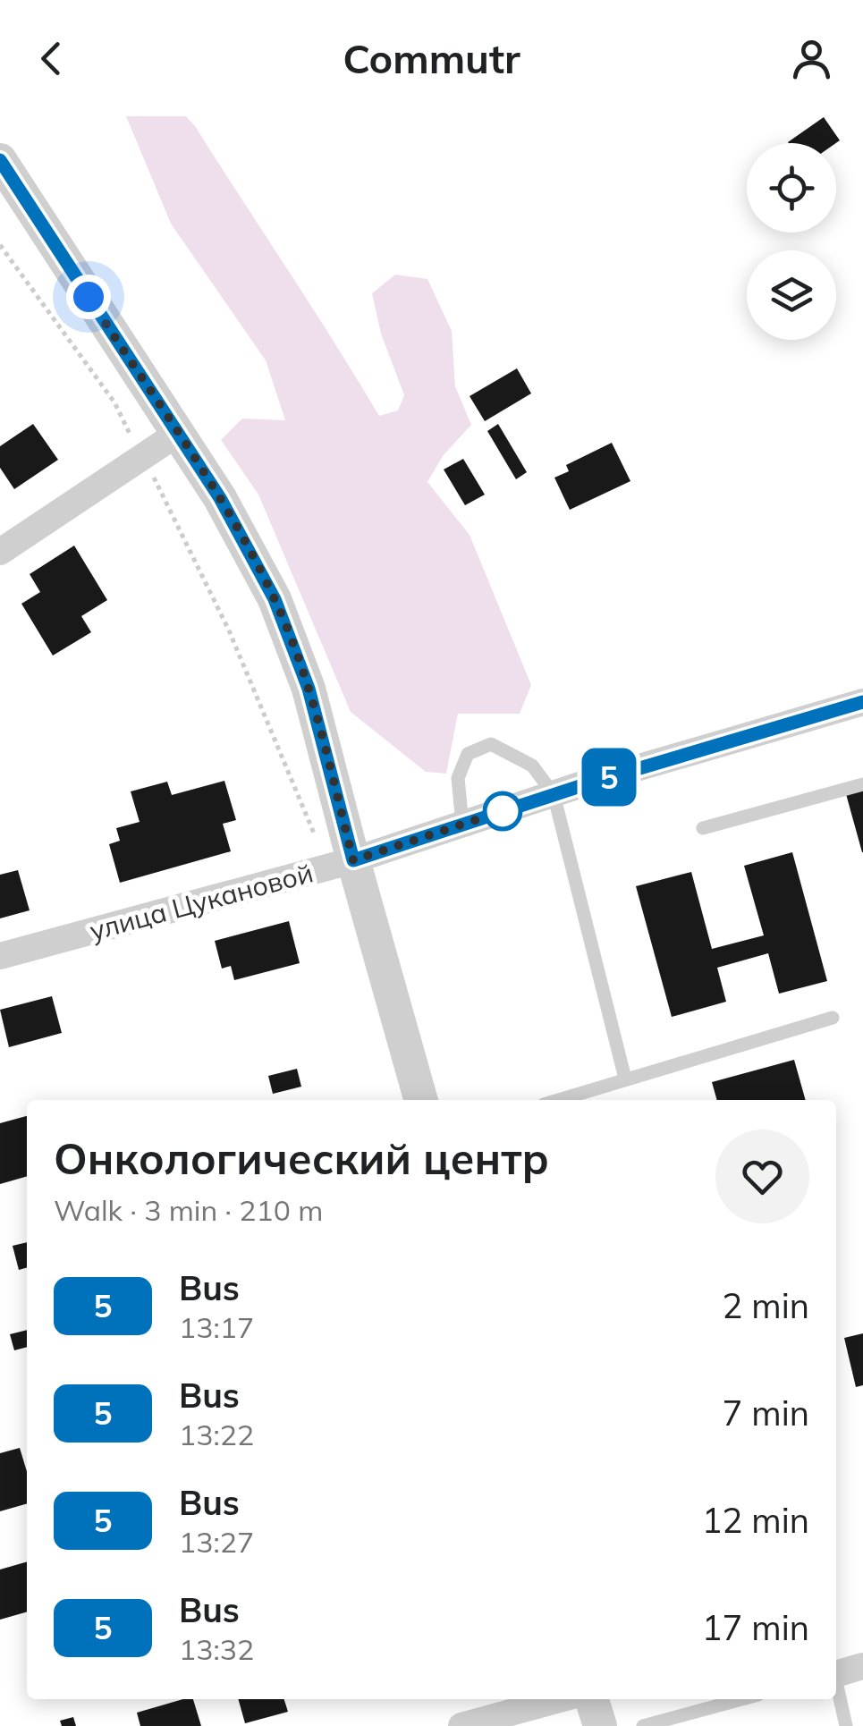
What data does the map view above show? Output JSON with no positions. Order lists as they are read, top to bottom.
{
  "streets": {
    "street": ["улица Цукановой"]
  },
  "lines": ["bus line 5"],
  "page": {
    "header": "Commutr",
    "on_map": "5",
    "heading": ["Онкологический центр", "Walk · 3 min · 210 m"],
    "list": [
      {
        "mark": "5",
        "name": "Bus",
        "note": "13:17",
        "value": "2 min"
      },
      {
        "mark": "5",
        "name": "Bus",
        "note": "13:22",
        "value": "7 min"
      },
      {
        "mark": "5",
        "name": "Bus",
        "note": "13:27",
        "value": "12 min"
      },
      {
        "mark": "5",
        "name": "Bus",
        "note": "13:32",
        "value": "17 min"
      }
    ]
  }
}
